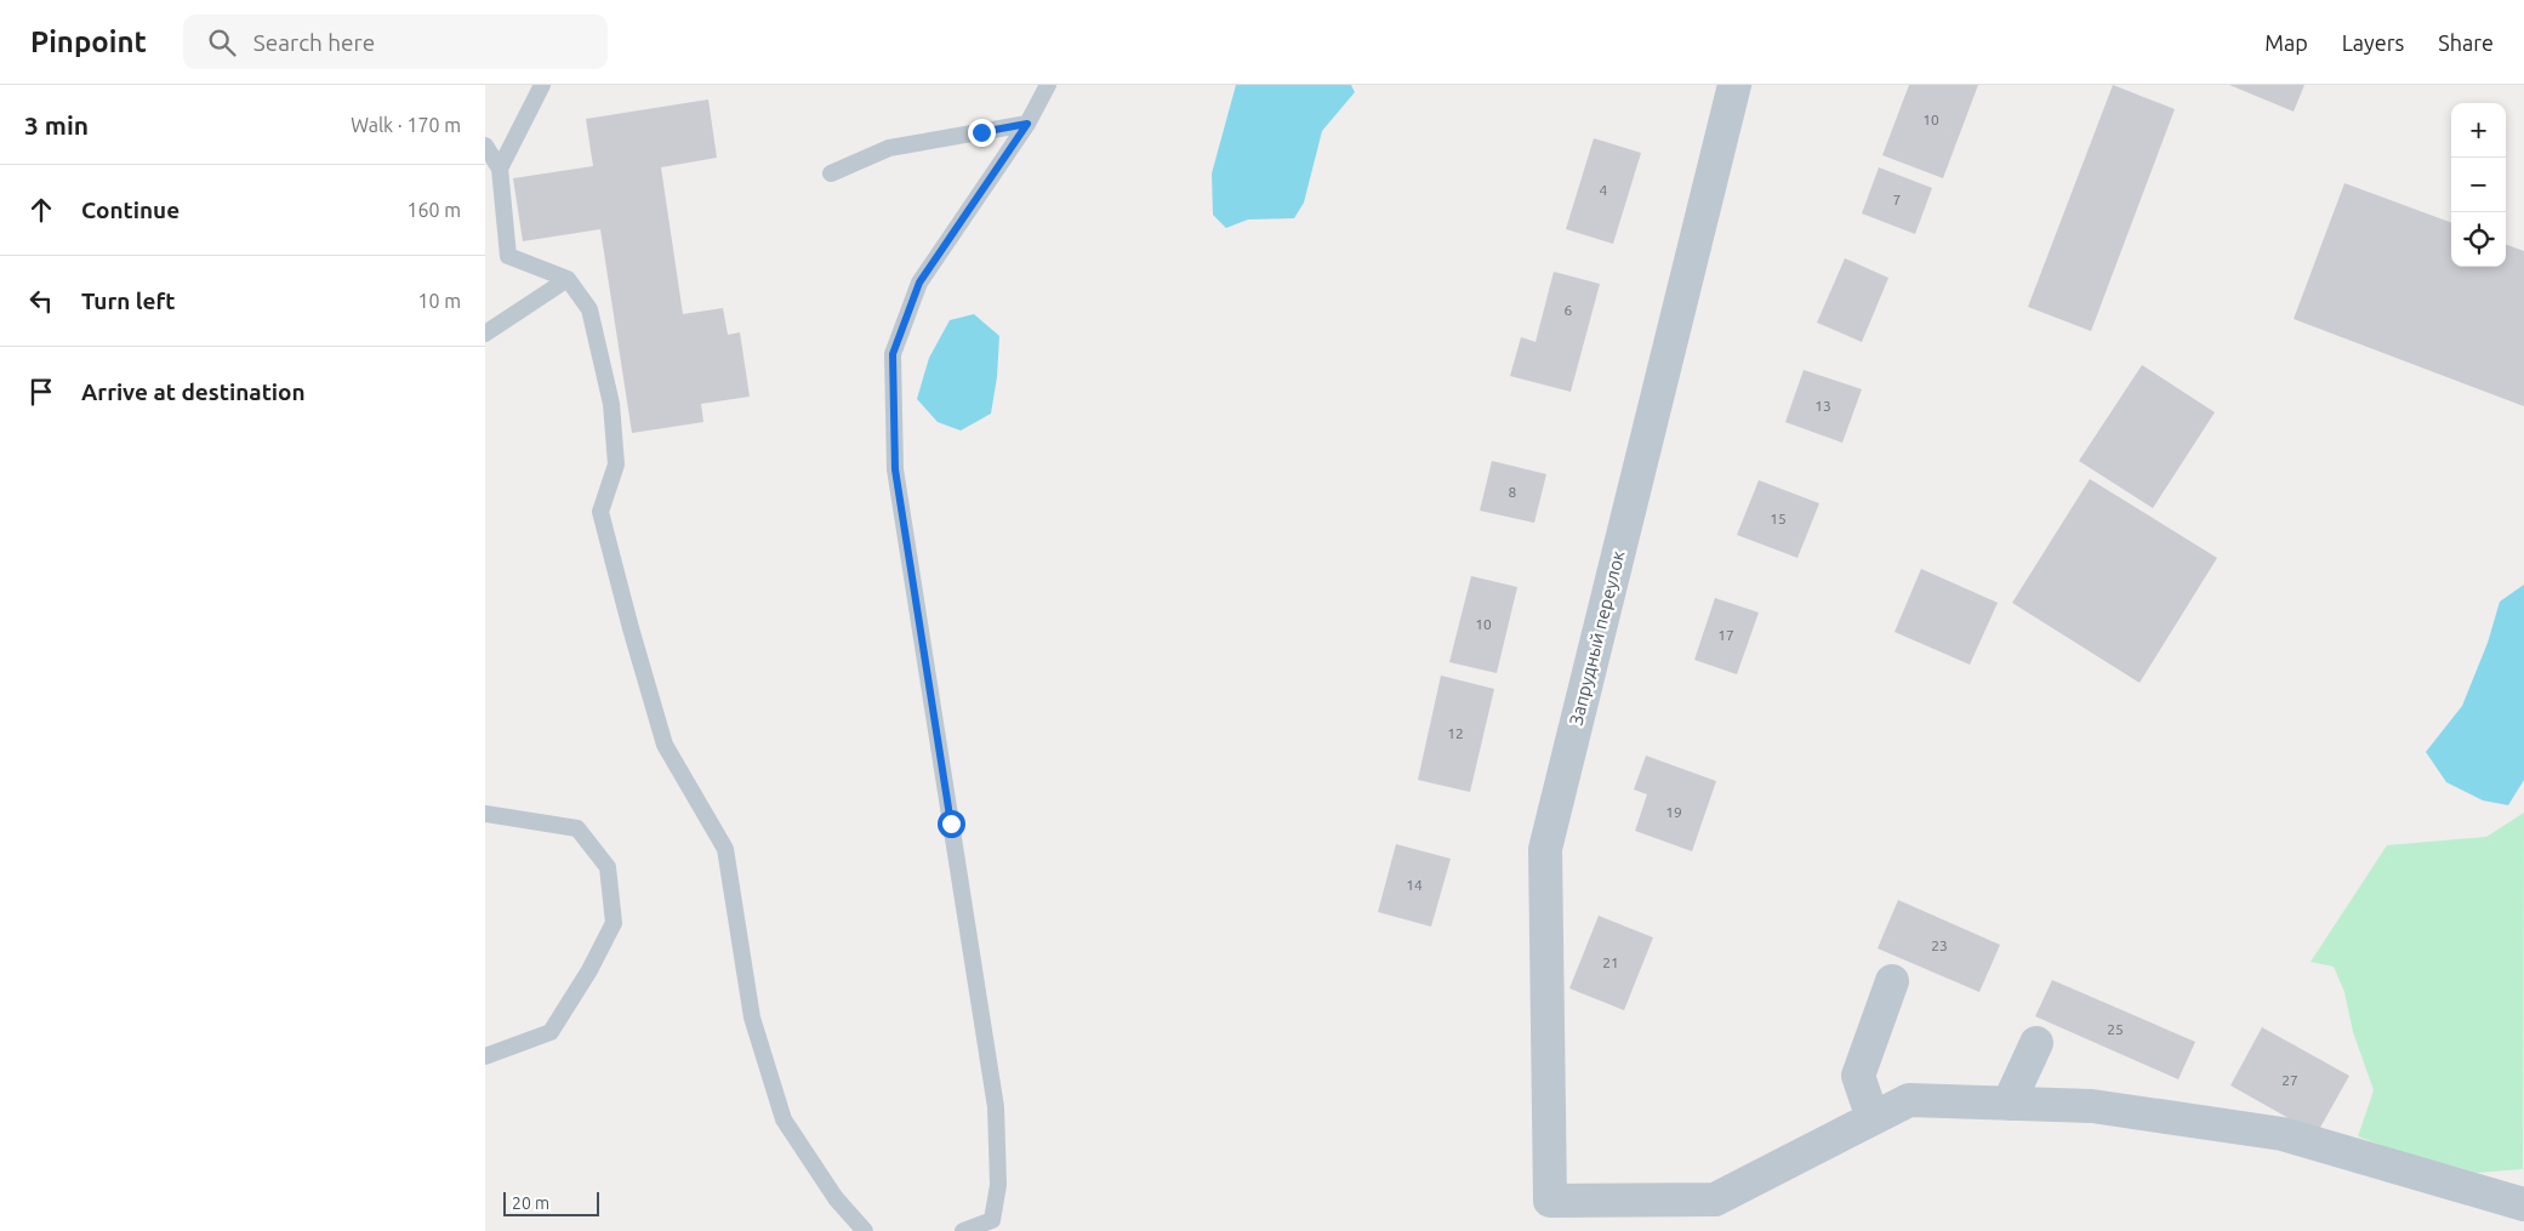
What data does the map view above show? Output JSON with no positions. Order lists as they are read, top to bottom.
{
  "streets": {
    "street": ["Запрудный переулок"]
  },
  "house_numbers": [
    "10",
    "4",
    "7",
    "6",
    "13",
    "8",
    "15",
    "10",
    "17",
    "12",
    "19",
    "14",
    "23",
    "21",
    "25",
    "27"
  ],
  "scale_bar": "20 m",
  "page": {
    "header": "Pinpoint",
    "search": "Search here",
    "nav": ["Map", "Layers", "Share"],
    "heading": ["3 min", "Walk · 170 m"],
    "map_buttons": ["+", "−"],
    "list": [
      ["Continue", "160 m"],
      ["Turn left", "10 m"],
      "Arrive at destination"
    ],
    "scale": "20 m"
  }
}
